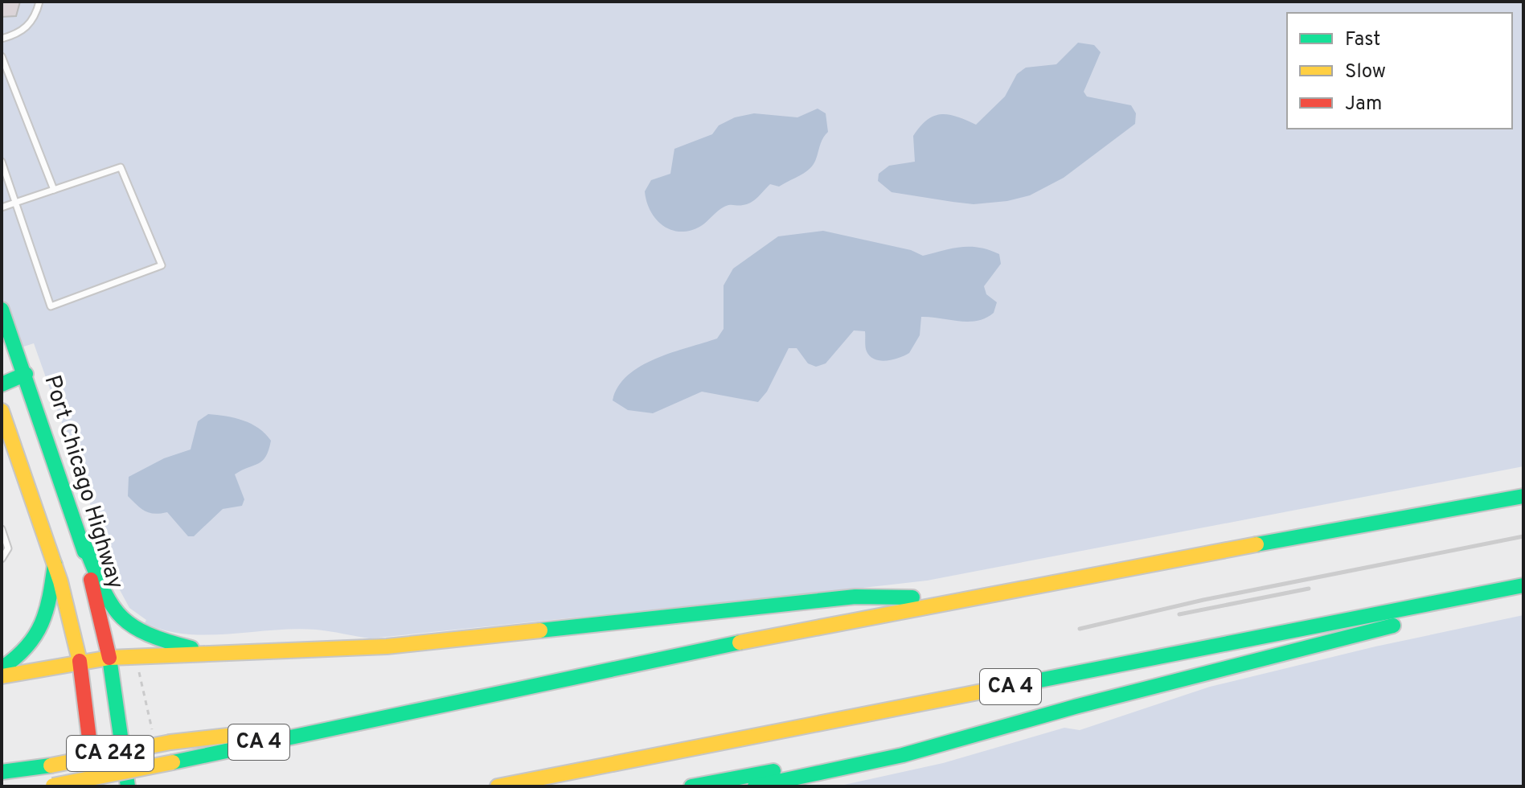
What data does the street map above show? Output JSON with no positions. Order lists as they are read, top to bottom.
{
  "streets": {
    "main road": ["Port Chicago Highway", "CA 4", "CA 242"]
  },
  "crossings": [
    ["CA 4", "CA 242"]
  ],
  "legend": ["Fast", "Slow", "Jam"]
}
